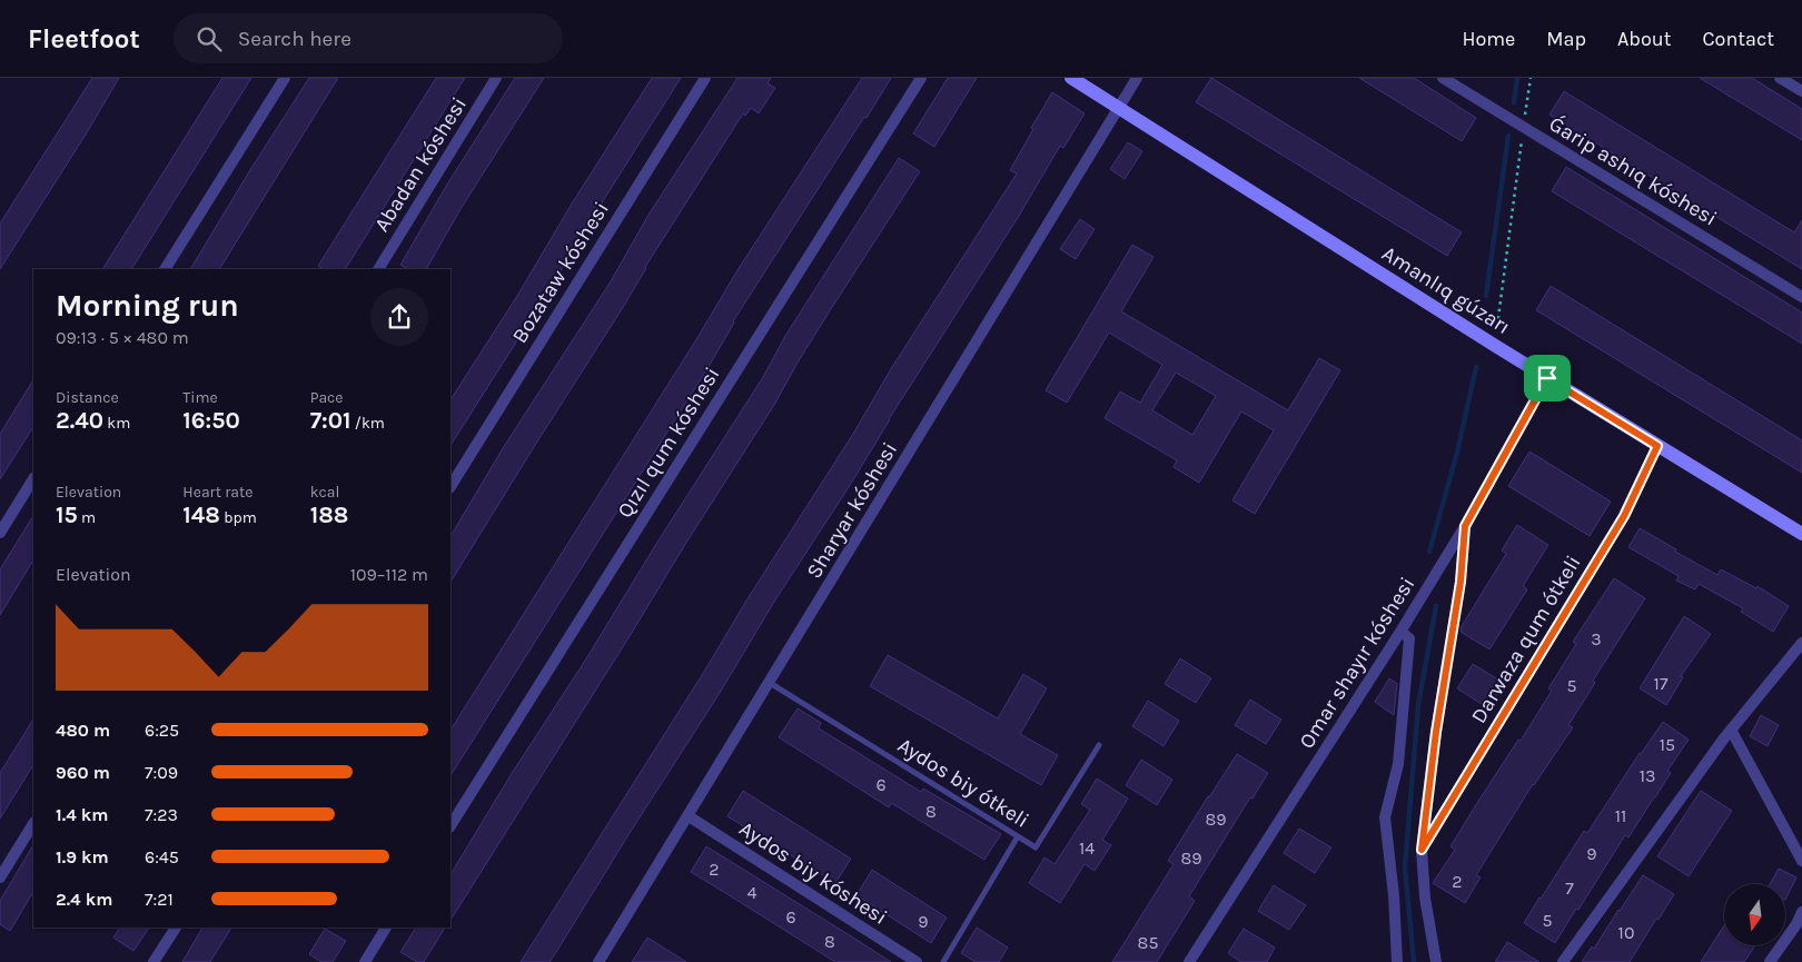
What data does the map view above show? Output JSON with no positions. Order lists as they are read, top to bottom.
{
  "streets": {
    "street": [
      "Abadan kóshesi",
      "Ǵarip ashıq kóshesi",
      "Bozataw kóshesi",
      "Amanlıq gúzarı",
      "Qızıl qum kóshesi",
      "Sharyar kóshesi",
      "Darwaza qum ótkeli",
      "Omar shayır kóshesi",
      "Aydos biy kóshesi"
    ],
    "lane": ["Aydos biy ótkeli"]
  },
  "crossings": [
    ["Amanlıq gúzarı", "Sharyar kóshesi"],
    ["Amanlıq gúzarı", "Darwaza qum ótkeli"],
    ["Amanlıq gúzarı", "Omar shayır kóshesi"],
    ["Sharyar kóshesi", "Aydos biy ótkeli"],
    ["Sharyar kóshesi", "Aydos biy kóshesi"]
  ],
  "house_numbers": [
    "3",
    "17",
    "5",
    "15",
    "13",
    "6",
    "8",
    "11",
    "89",
    "14",
    "9",
    "89",
    "2",
    "2",
    "7",
    "4",
    "6",
    "5",
    "9",
    "10",
    "8",
    "85"
  ],
  "north": "bottom",
  "page": {
    "header": "Fleetfoot",
    "search": "Search here",
    "nav": [
      "Home",
      "Map",
      "About",
      "Contact"
    ],
    "heading": ["Morning run", "09:13 · 5 × 480 m"],
    "stats": [
      ["Distance", "2.40 km"],
      ["Time", "16:50"],
      ["Pace", "7:01 /km"],
      ["Elevation", "15 m"],
      ["Heart rate", "148 bpm"],
      ["kcal", "188"]
    ],
    "chart": ["Elevation", "109–112 m"],
    "list": [
      {
        "name": "480 m",
        "note": "6:25"
      },
      {
        "name": "960 m",
        "note": "7:09"
      },
      {
        "name": "1.4 km",
        "note": "7:23"
      },
      {
        "name": "1.9 km",
        "note": "6:45"
      },
      {
        "name": "2.4 km",
        "note": "7:21"
      }
    ]
  }
}
